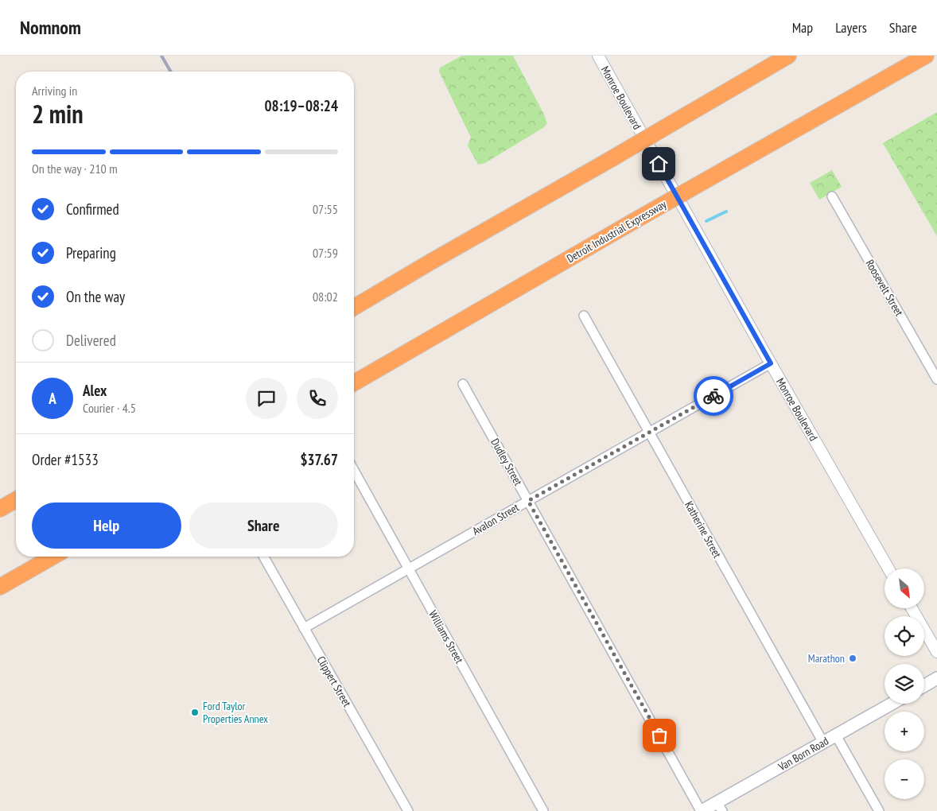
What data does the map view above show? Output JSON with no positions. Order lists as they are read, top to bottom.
{
  "streets": {
    "highway": ["Detroit Industrial Expressway"],
    "main road": ["Van Born Road"],
    "street": [
      "Monroe Boulevard",
      "Roosevelt Street",
      "Dudley Street",
      "Avalon Street",
      "Katherine Street",
      "Williams Street",
      "Clippert Street"
    ]
  },
  "crossings": [
    ["Monroe Boulevard", "Avalon Street"],
    ["Dudley Street", "Avalon Street"],
    ["Dudley Street", "Van Born Road"],
    ["Avalon Street", "Katherine Street"],
    ["Avalon Street", "Williams Street"],
    ["Avalon Street", "Clippert Street"],
    ["Katherine Street", "Van Born Road"]
  ],
  "places": ["Marathon", "Ford Taylor Properties Annex"],
  "north": "bottom right",
  "page": {
    "header": "Nomnom",
    "nav": ["Map", "Layers", "Share"],
    "heading": ["2 min", "Arriving in", "08:19–08:24"],
    "panel": [
      "Alex",
      "Courier · 4.5",
      "Order #1533",
      "$37.67"
    ],
    "bar": "On the way · 210 m",
    "list": [
      ["Confirmed", "07:55"],
      ["Preparing", "07:59"],
      ["On the way", "08:02"],
      "Delivered"
    ],
    "round": "A",
    "buttons": ["Help", "Share"],
    "map_buttons": ["+", "−"]
  }
}
